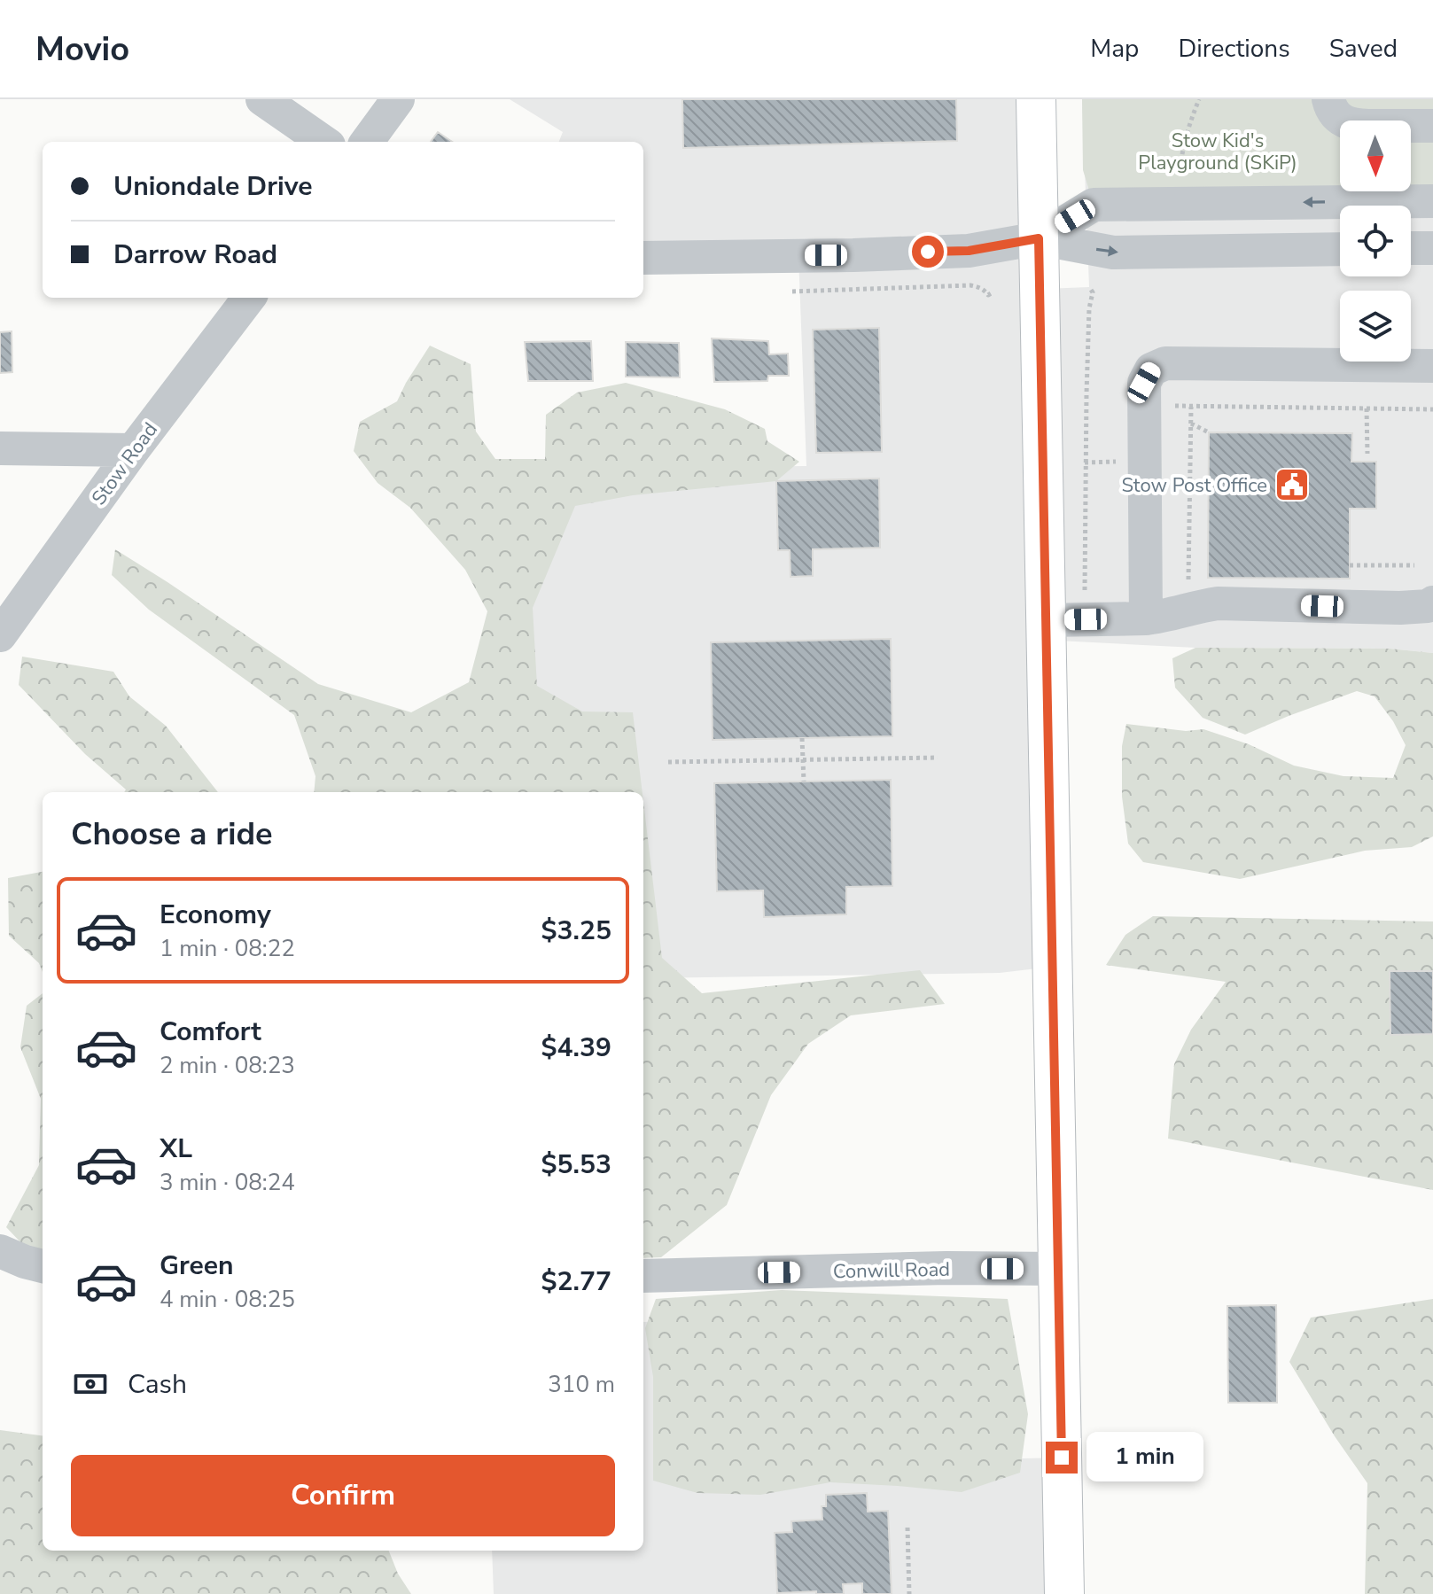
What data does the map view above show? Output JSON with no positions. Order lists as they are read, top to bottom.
{
  "streets": {
    "street": ["Stow Road", "Conwill Road"]
  },
  "parks": ["Stow Kid's Playground (SKiP)"],
  "places": {
    "public building": ["Stow Post Office"]
  },
  "north": "bottom",
  "page": {
    "header": "Movio",
    "nav": ["Map", "Directions", "Saved"],
    "banner": ["Uniondale Drive", "Darrow Road"],
    "heading": "Choose a ride",
    "list": [
      {
        "name": "Economy",
        "note": "1 min · 08:22",
        "value": "$3.25"
      },
      {
        "name": "Comfort",
        "note": "2 min · 08:23",
        "value": "$4.39"
      },
      {
        "name": "XL",
        "note": "3 min · 08:24",
        "value": "$5.53"
      },
      {
        "name": "Green",
        "note": "4 min · 08:25",
        "value": "$2.77"
      }
    ],
    "pay": ["Cash", "310 m"],
    "bubble": "1 min",
    "buttons": "Confirm"
  }
}
